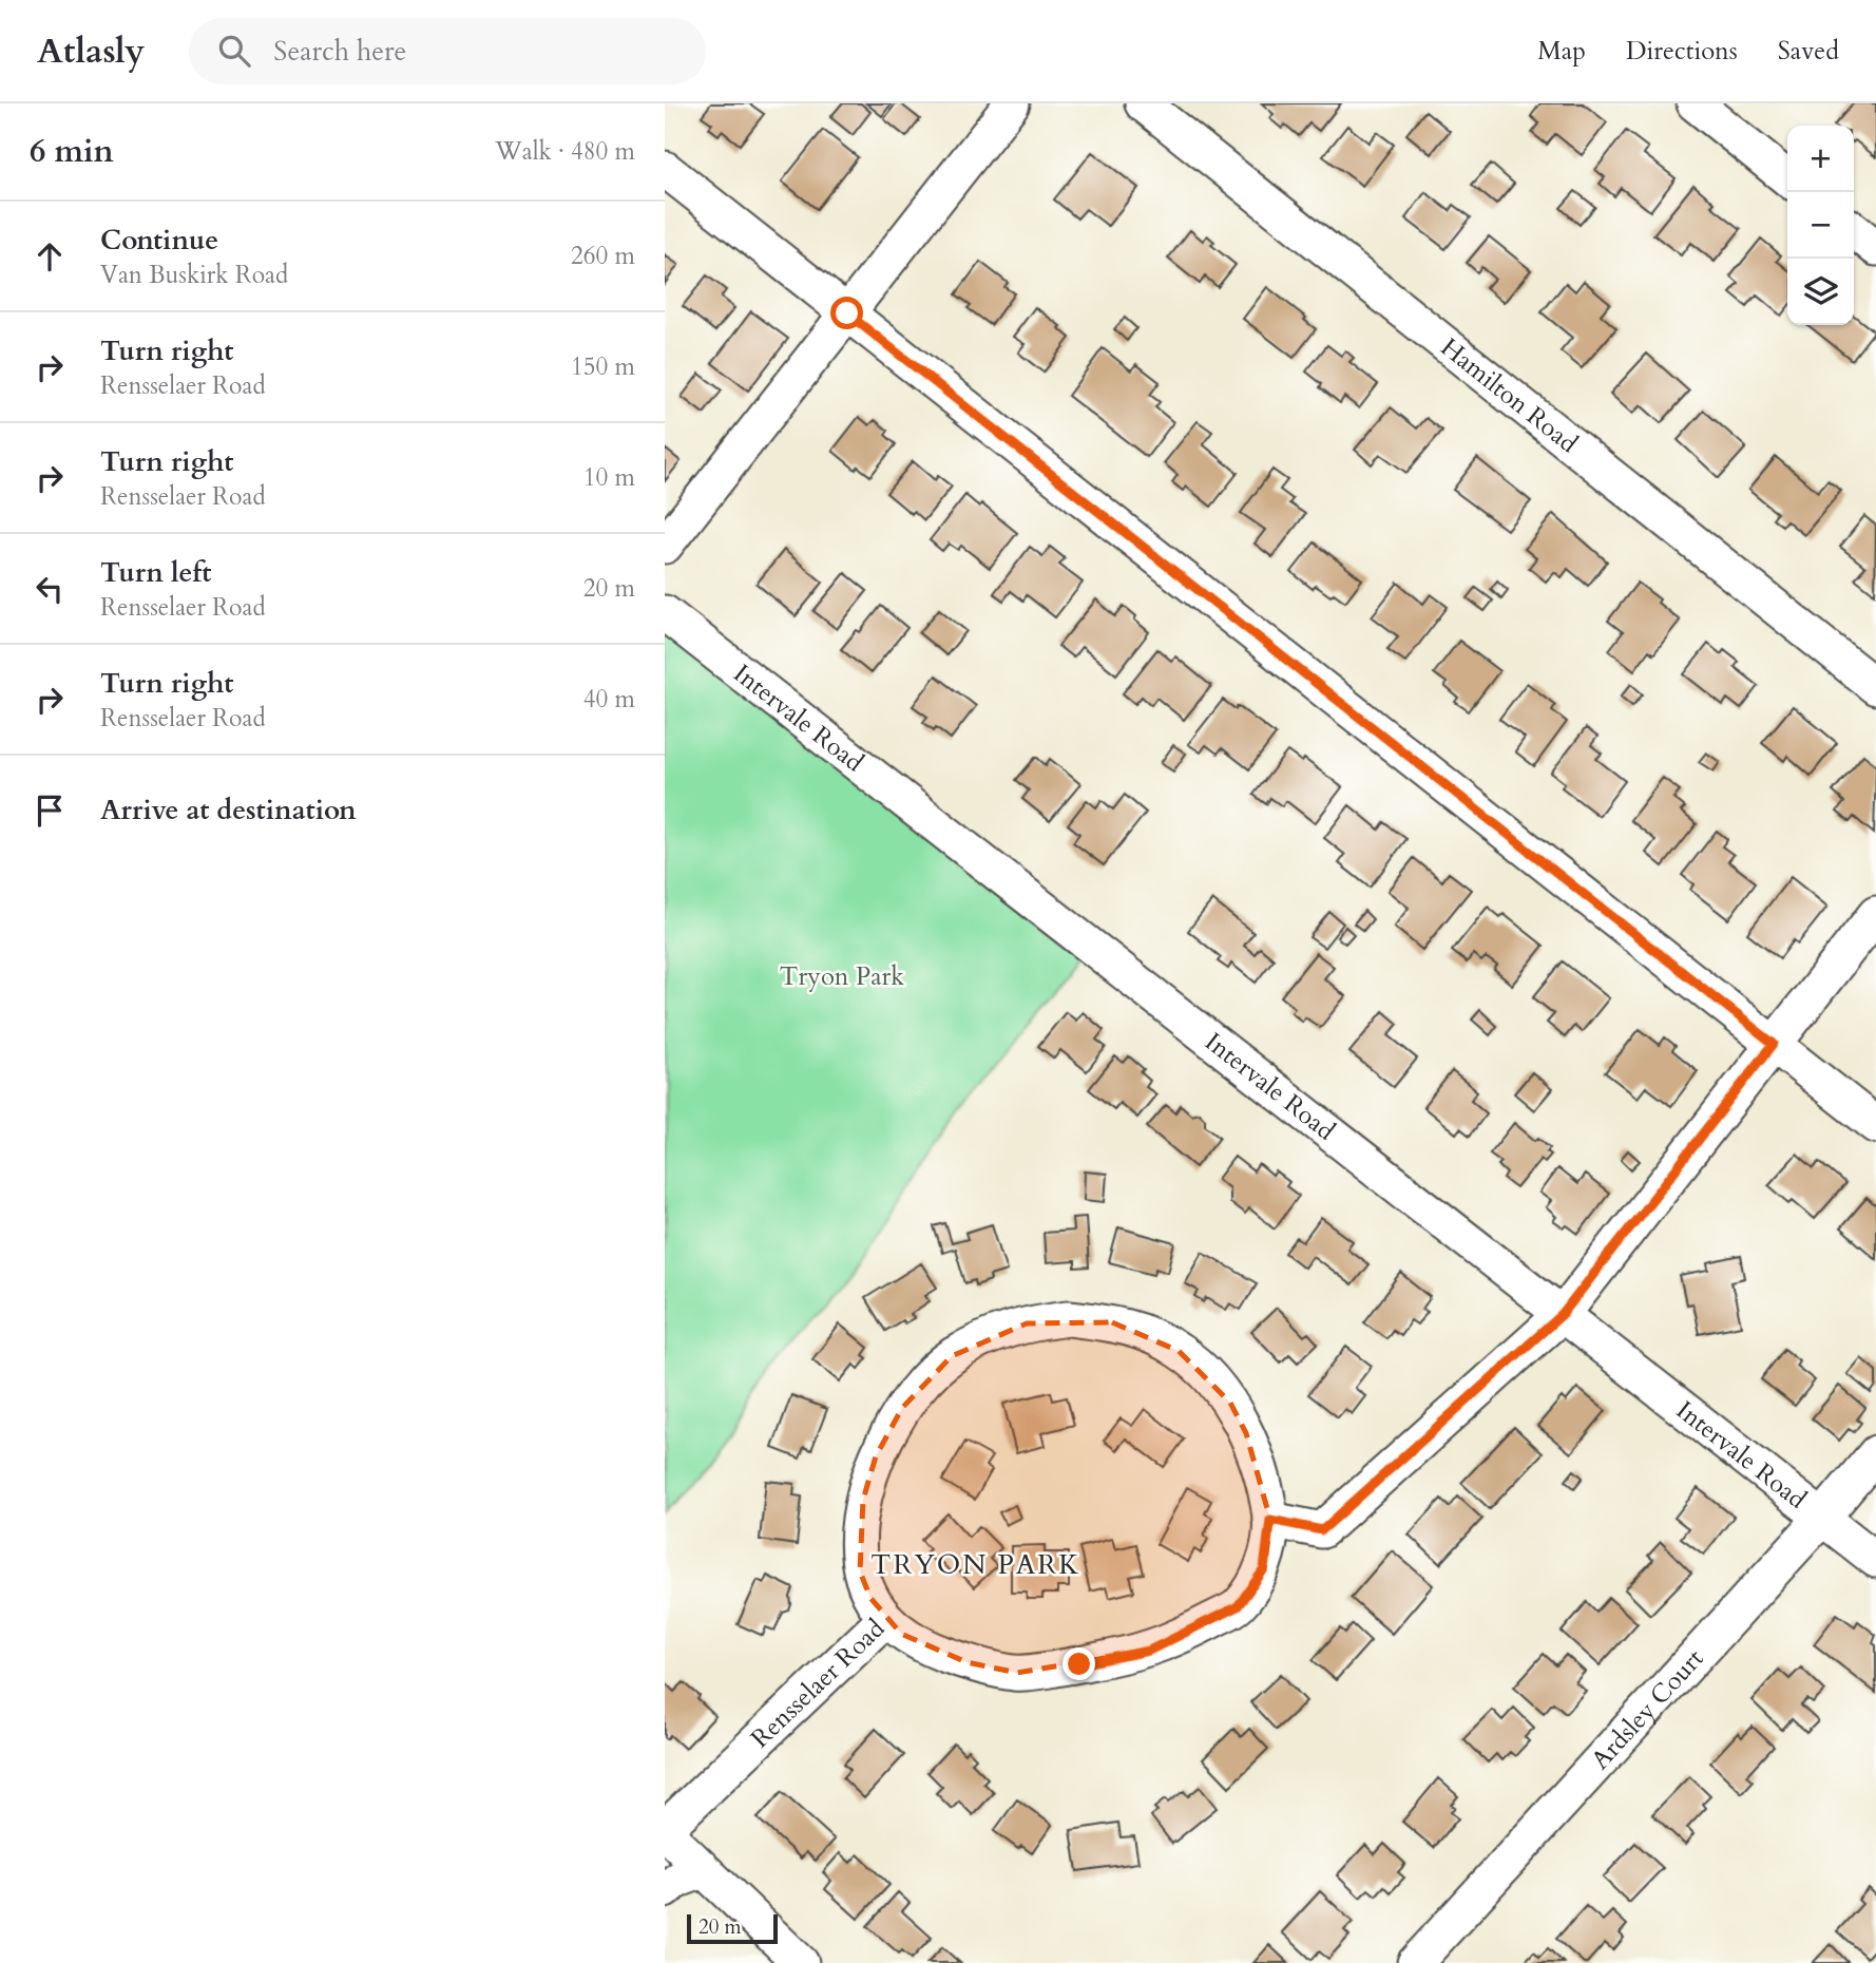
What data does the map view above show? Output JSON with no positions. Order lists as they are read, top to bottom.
{
  "streets": {
    "street": [
      "Hamilton Road",
      "Intervale Road",
      "Rensselaer Road",
      "Ardsley Court"
    ]
  },
  "crossings": [
    ["Intervale Road", "Ardsley Court"]
  ],
  "districts": ["TRYON PARK"],
  "parks": ["Tryon Park"],
  "scale_bar": "20 m",
  "page": {
    "header": "Atlasly",
    "search": "Search here",
    "nav": ["Map", "Directions", "Saved"],
    "heading": ["6 min", "Walk · 480 m"],
    "map_buttons": ["+", "−"],
    "list": [
      ["Continue", "Van Buskirk Road", "260 m"],
      ["Turn right", "Rensselaer Road", "150 m"],
      ["Turn right", "Rensselaer Road", "10 m"],
      ["Turn left", "Rensselaer Road", "20 m"],
      ["Turn right", "Rensselaer Road", "40 m"],
      "Arrive at destination"
    ],
    "scale": "20 m"
  }
}
